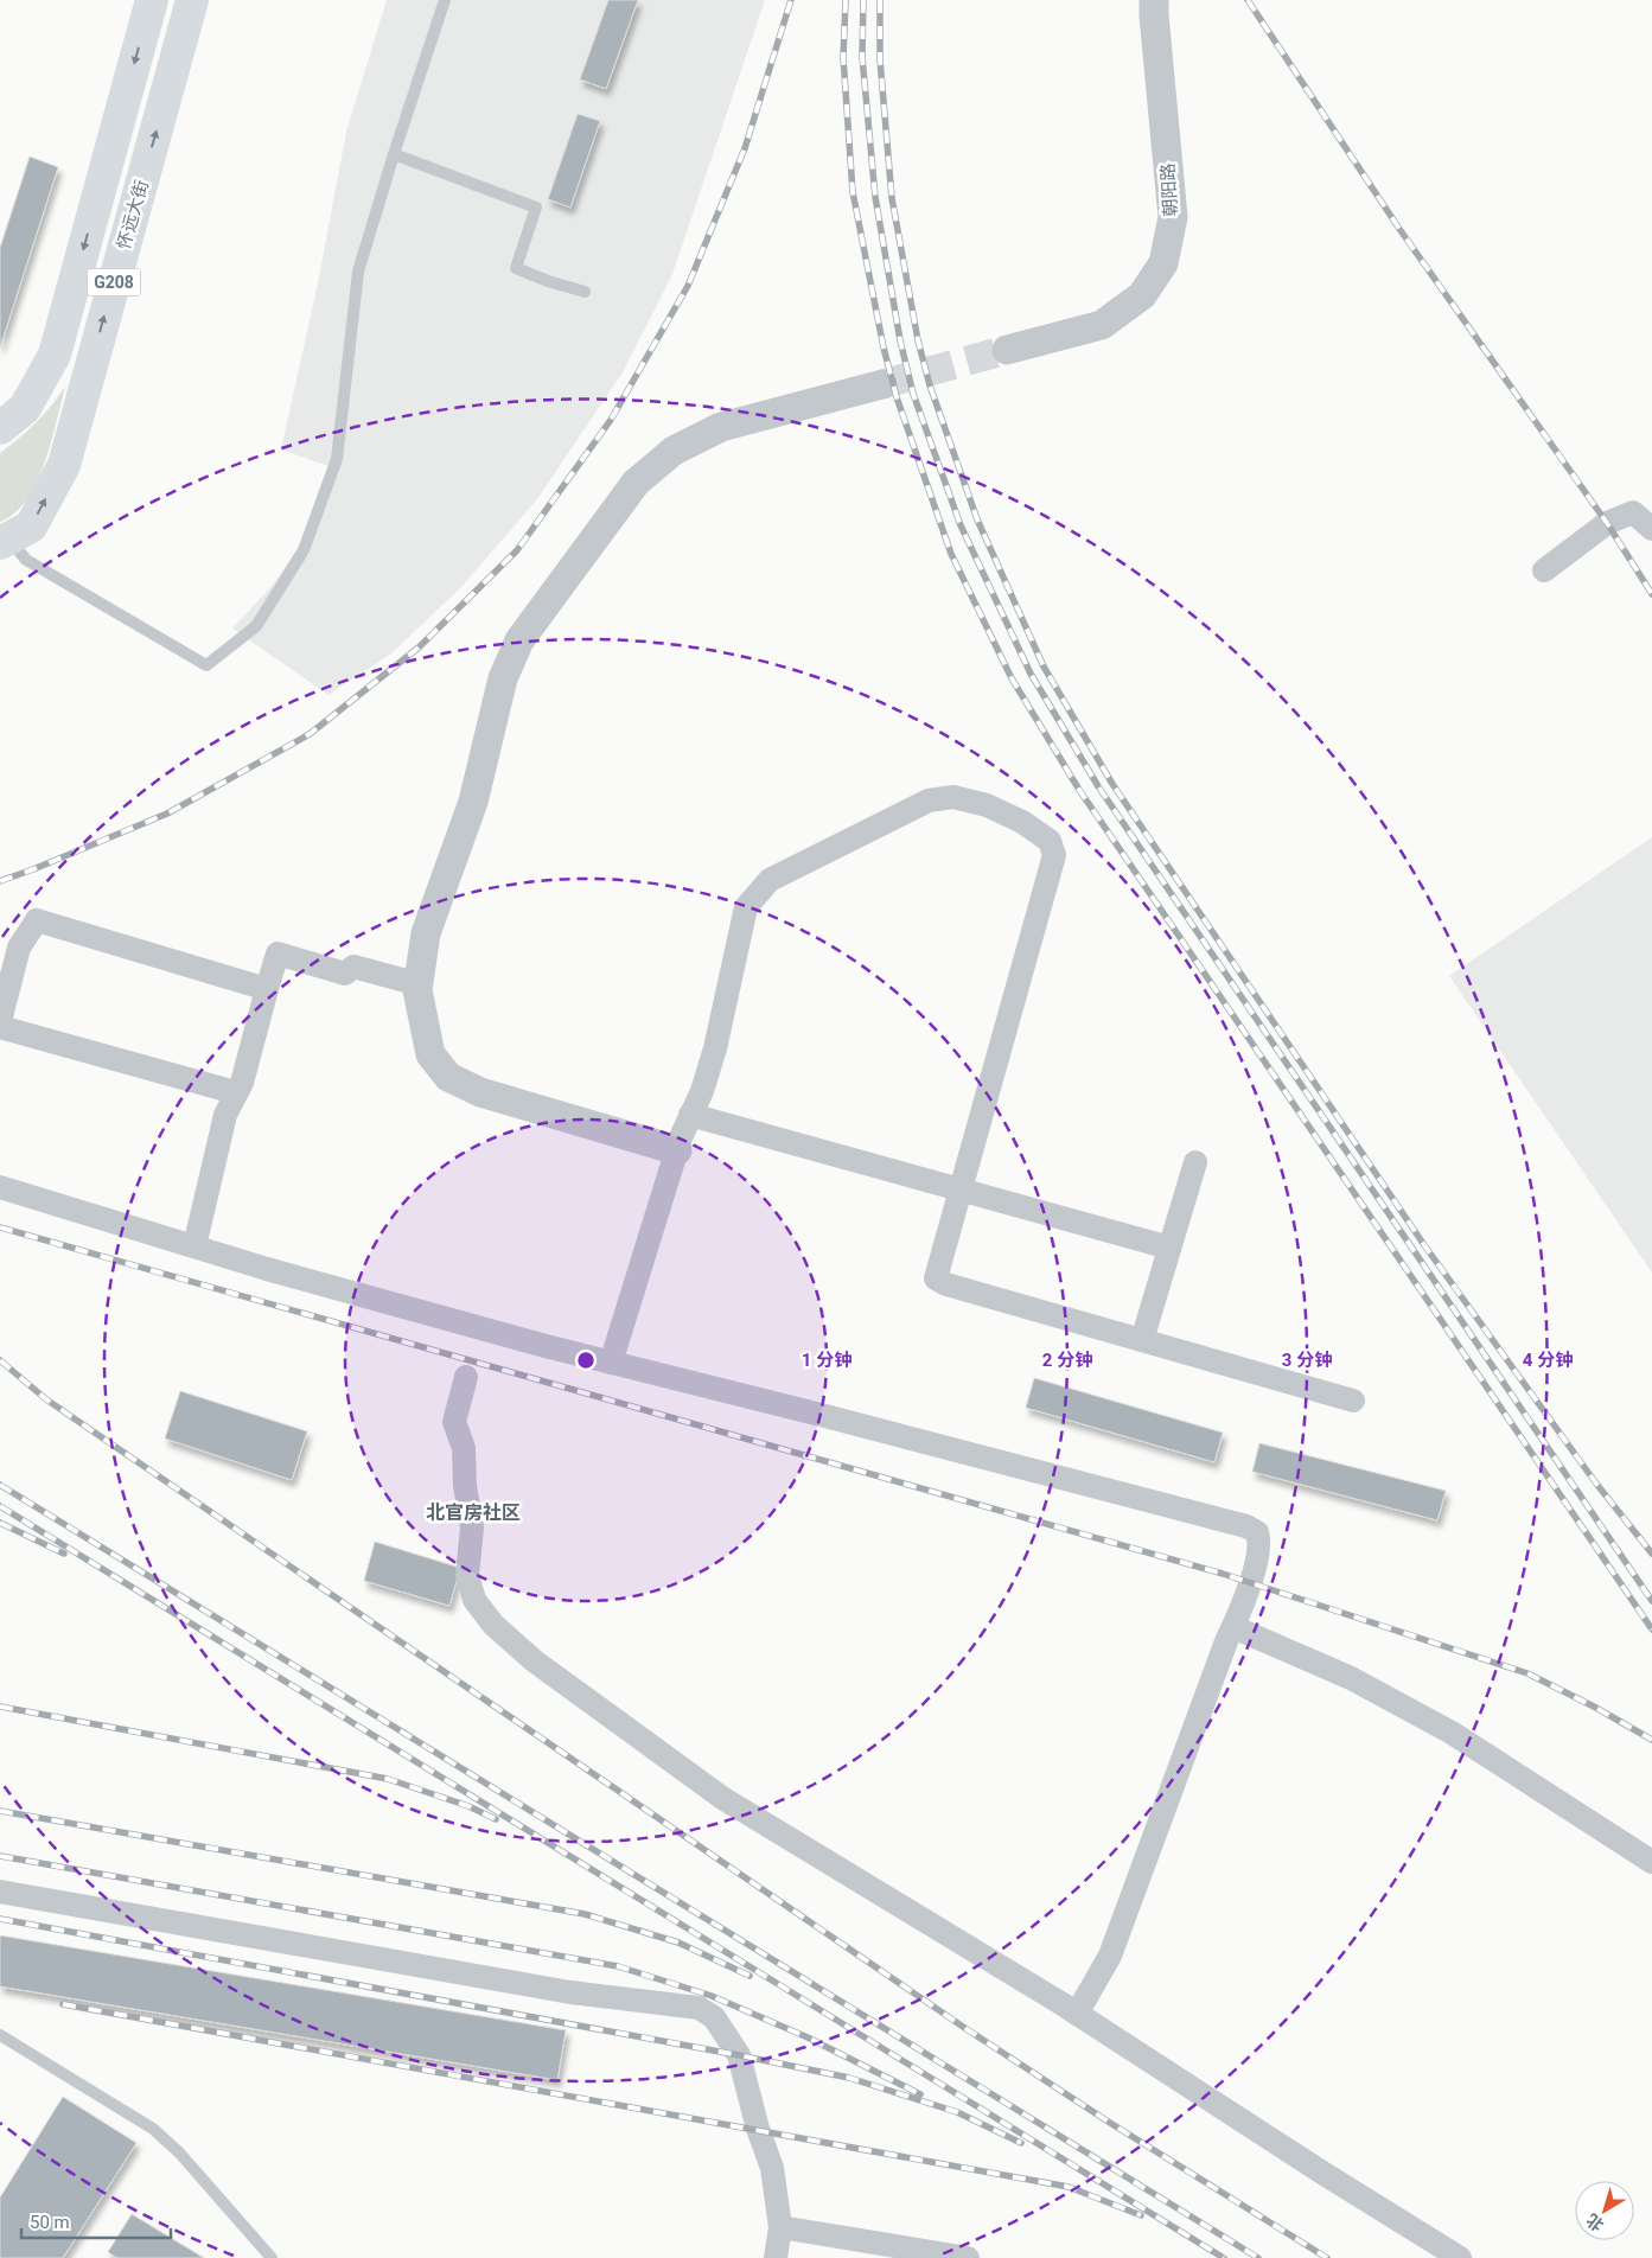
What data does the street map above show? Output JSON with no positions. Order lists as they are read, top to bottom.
{
  "streets": {
    "highway": ["怀远大街", "G208"],
    "street": ["朝阳路"]
  },
  "districts": ["北官房社区"],
  "scale_bar": "50 m",
  "north": "bottom left",
  "rings": [
    "1 分钟",
    "2 分钟",
    "3 分钟",
    "4 分钟"
  ]
}
